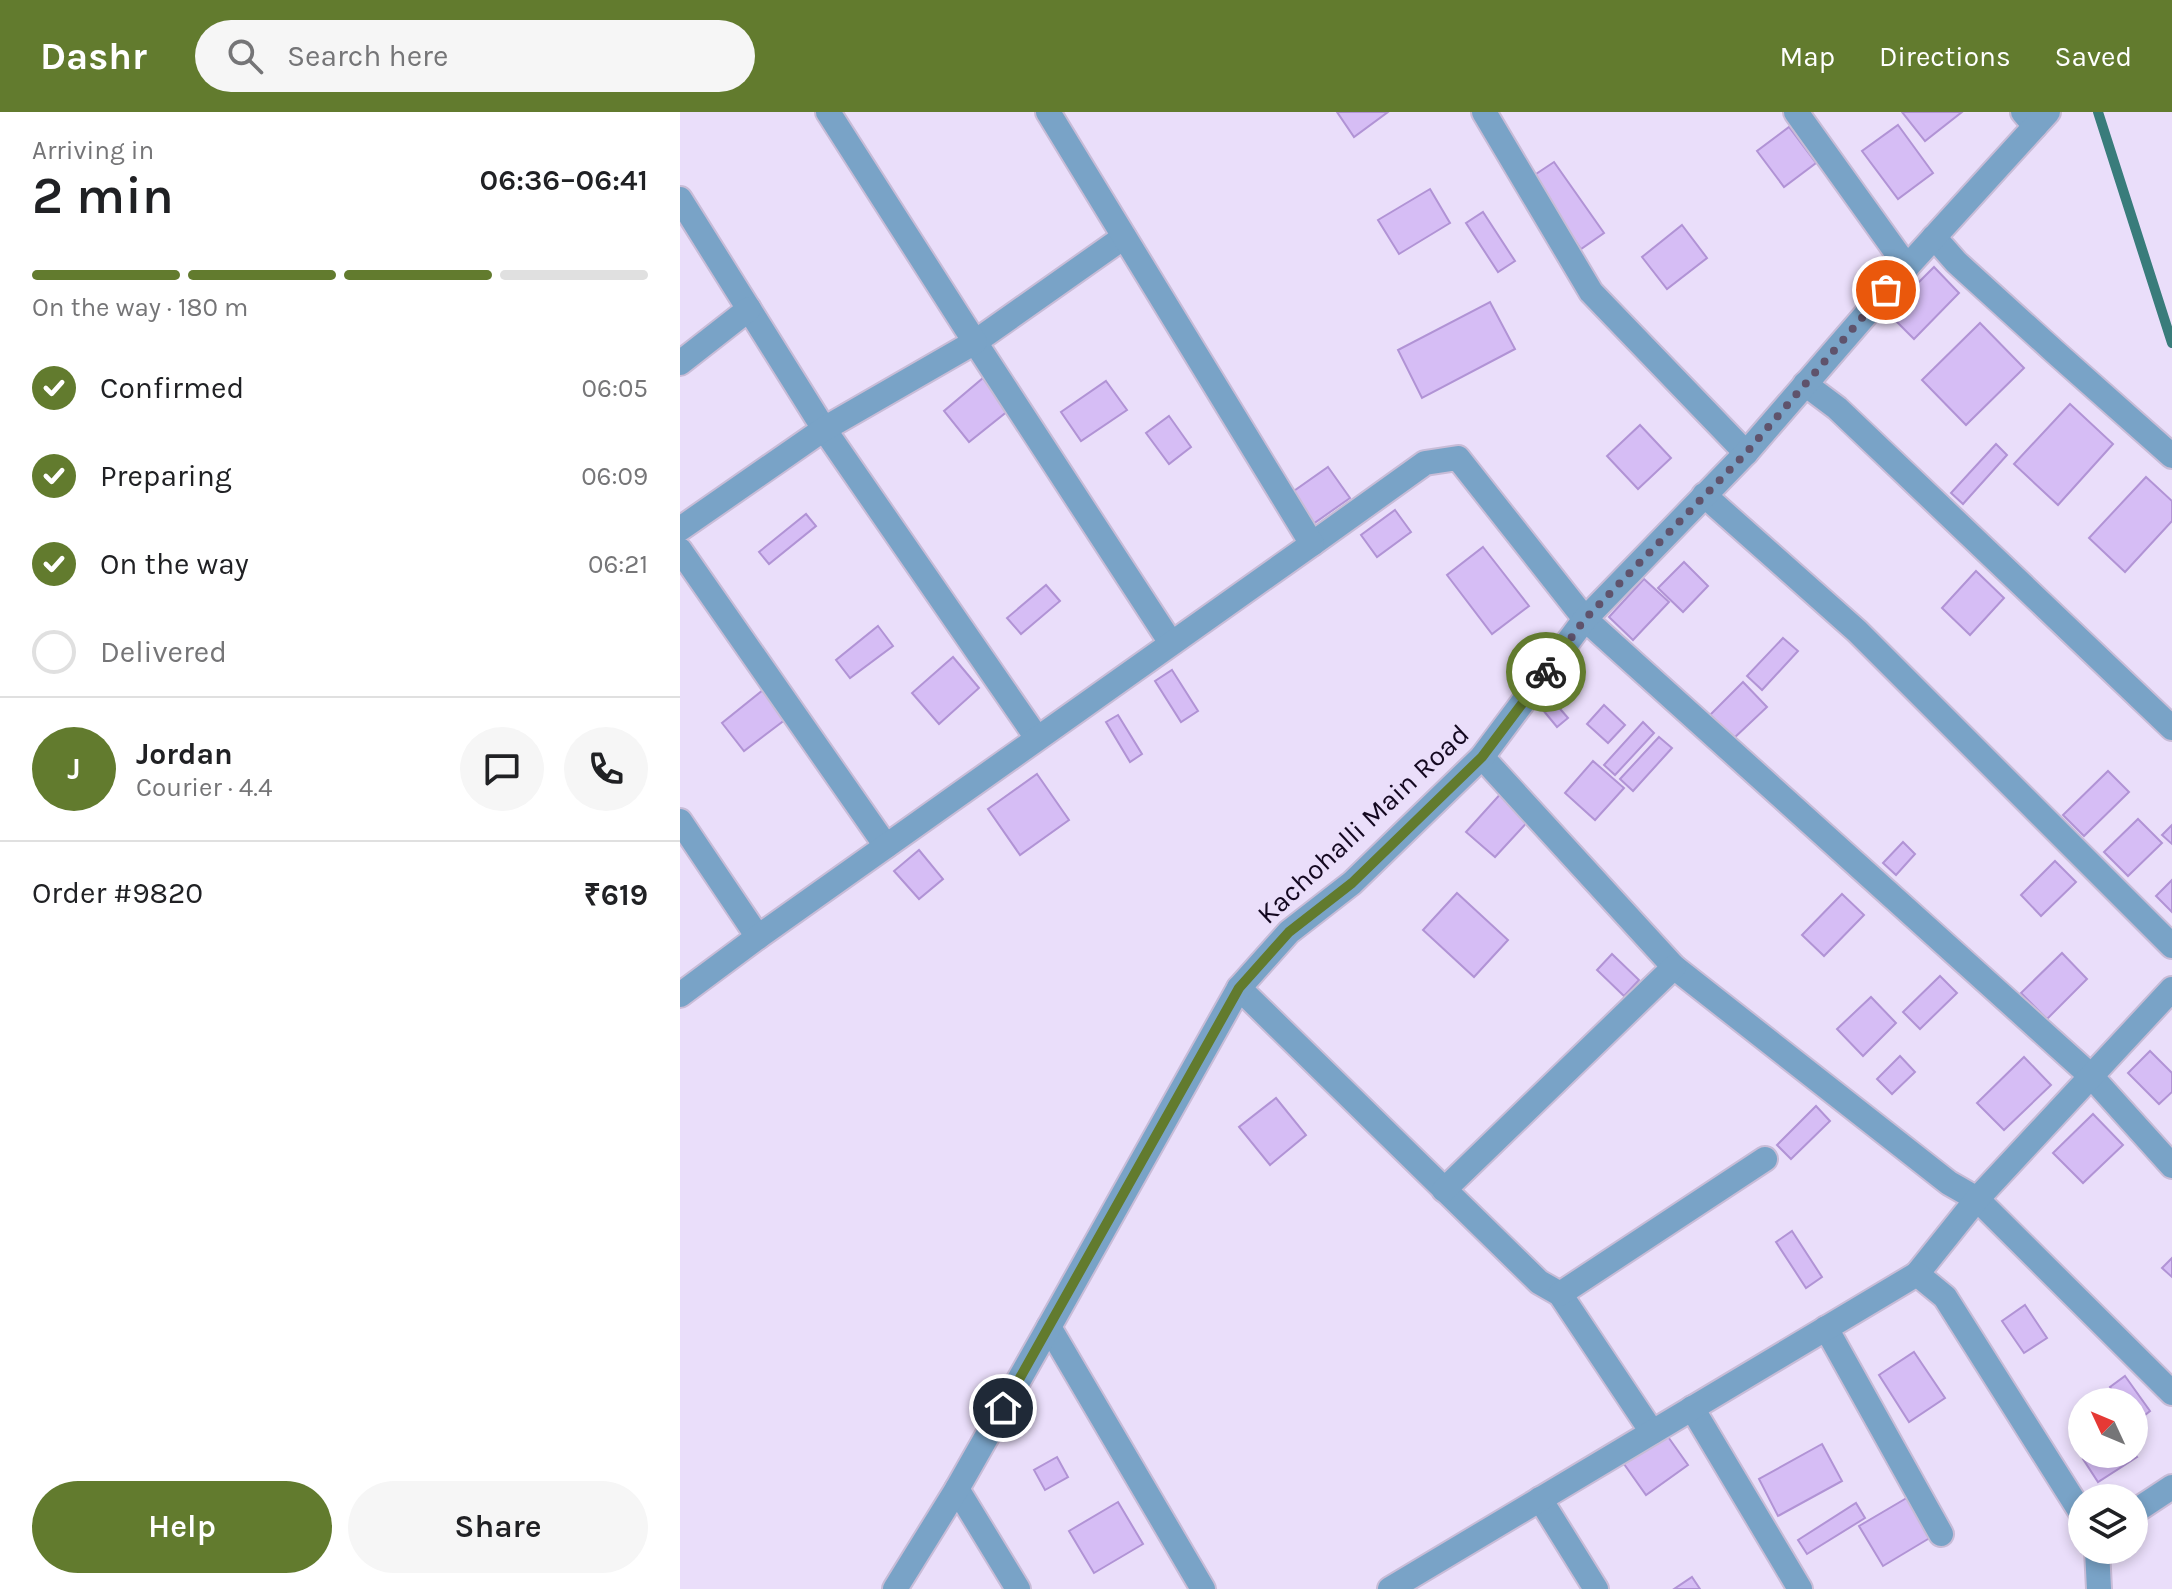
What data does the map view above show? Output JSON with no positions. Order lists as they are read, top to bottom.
{
  "streets": {
    "street": ["Kachohalli Main Road"]
  },
  "north": "top left",
  "page": {
    "header": "Dashr",
    "search": "Search here",
    "nav": ["Map", "Directions", "Saved"],
    "heading": ["2 min", "Arriving in", "06:36–06:41"],
    "panel": [
      "Jordan",
      "Courier · 4.4",
      "Order #9820",
      "₹619"
    ],
    "bar": "On the way · 180 m",
    "list": [
      ["Confirmed", "06:05"],
      ["Preparing", "06:09"],
      ["On the way", "06:21"],
      "Delivered"
    ],
    "round": "J",
    "buttons": ["Help", "Share"]
  }
}
